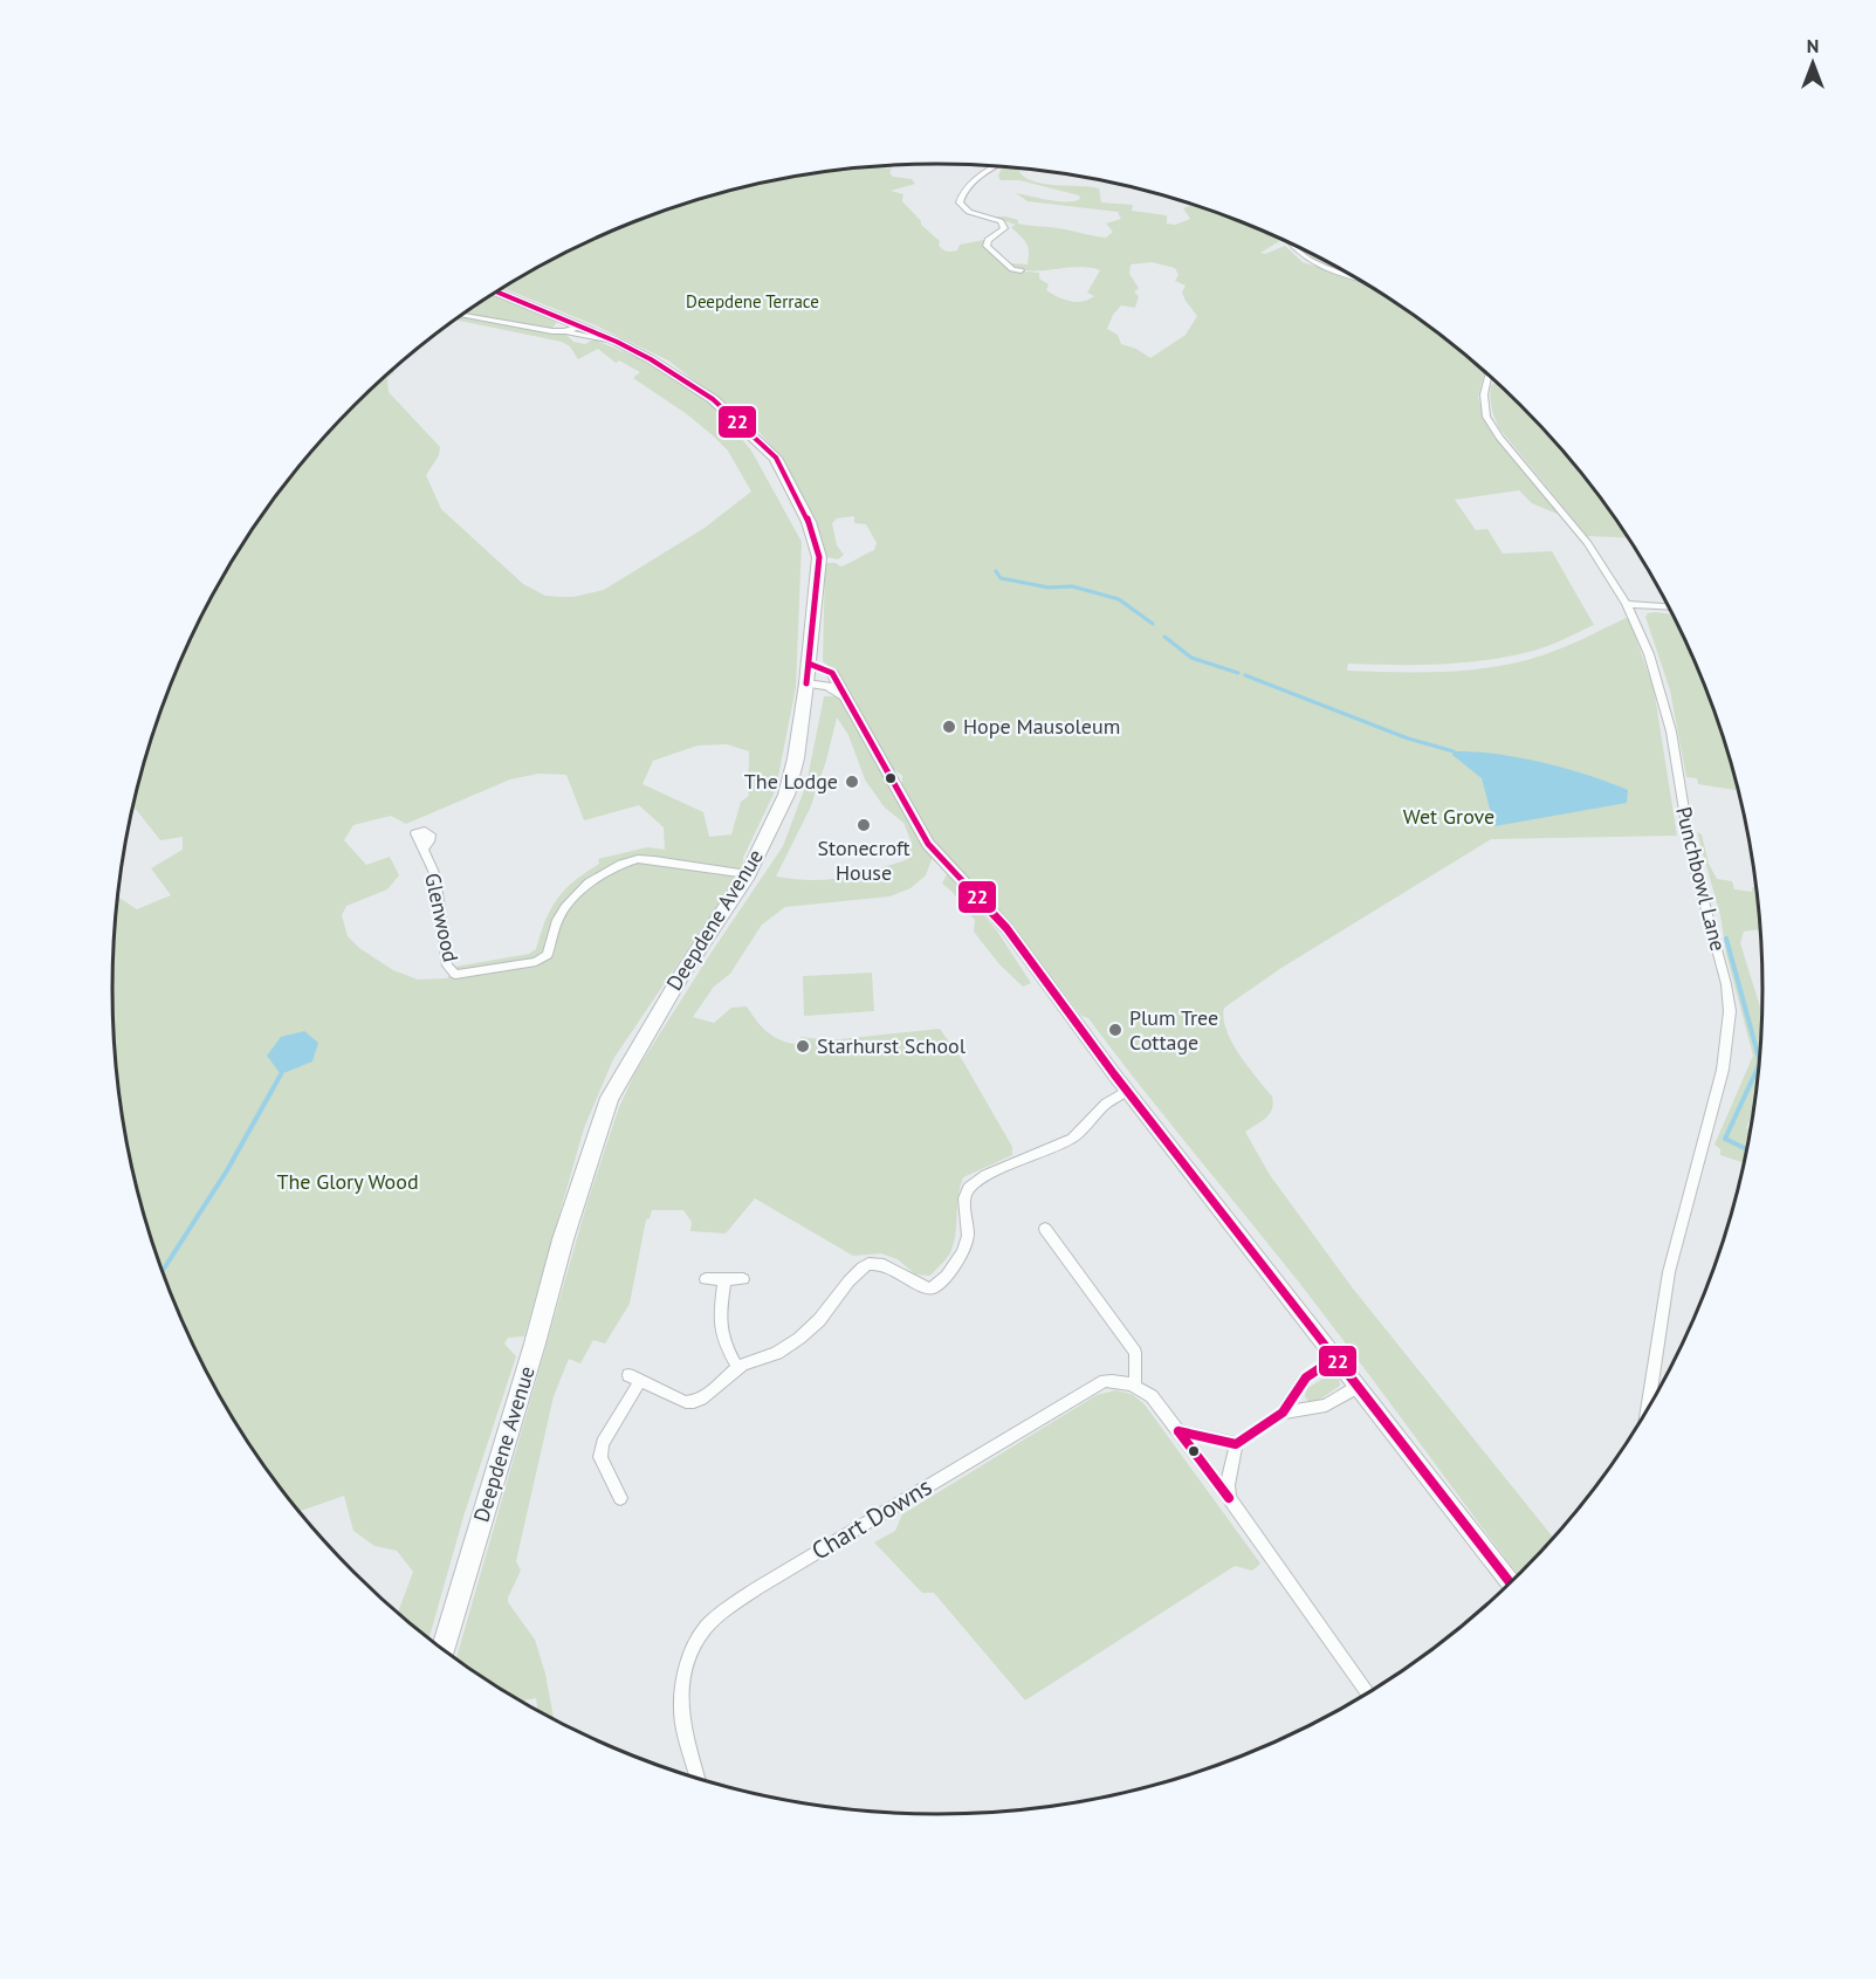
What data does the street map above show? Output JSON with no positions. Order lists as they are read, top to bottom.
{
  "streets": {
    "highway": ["Deepdene Avenue"],
    "street": ["Punchbowl Lane", "Glenwood", "Chart Downs"]
  },
  "crossings": [
    ["Glenwood", "Deepdene Avenue"]
  ],
  "parks": ["Deepdene Terrace", "Wet Grove", "The Glory Wood"],
  "places": [
    "Hope Mausoleum",
    "The Lodge",
    "Stonecroft House",
    "Plum Tree Cottage",
    "Starhurst School"
  ],
  "lines": ["transit line 22"],
  "north": "top"
}
